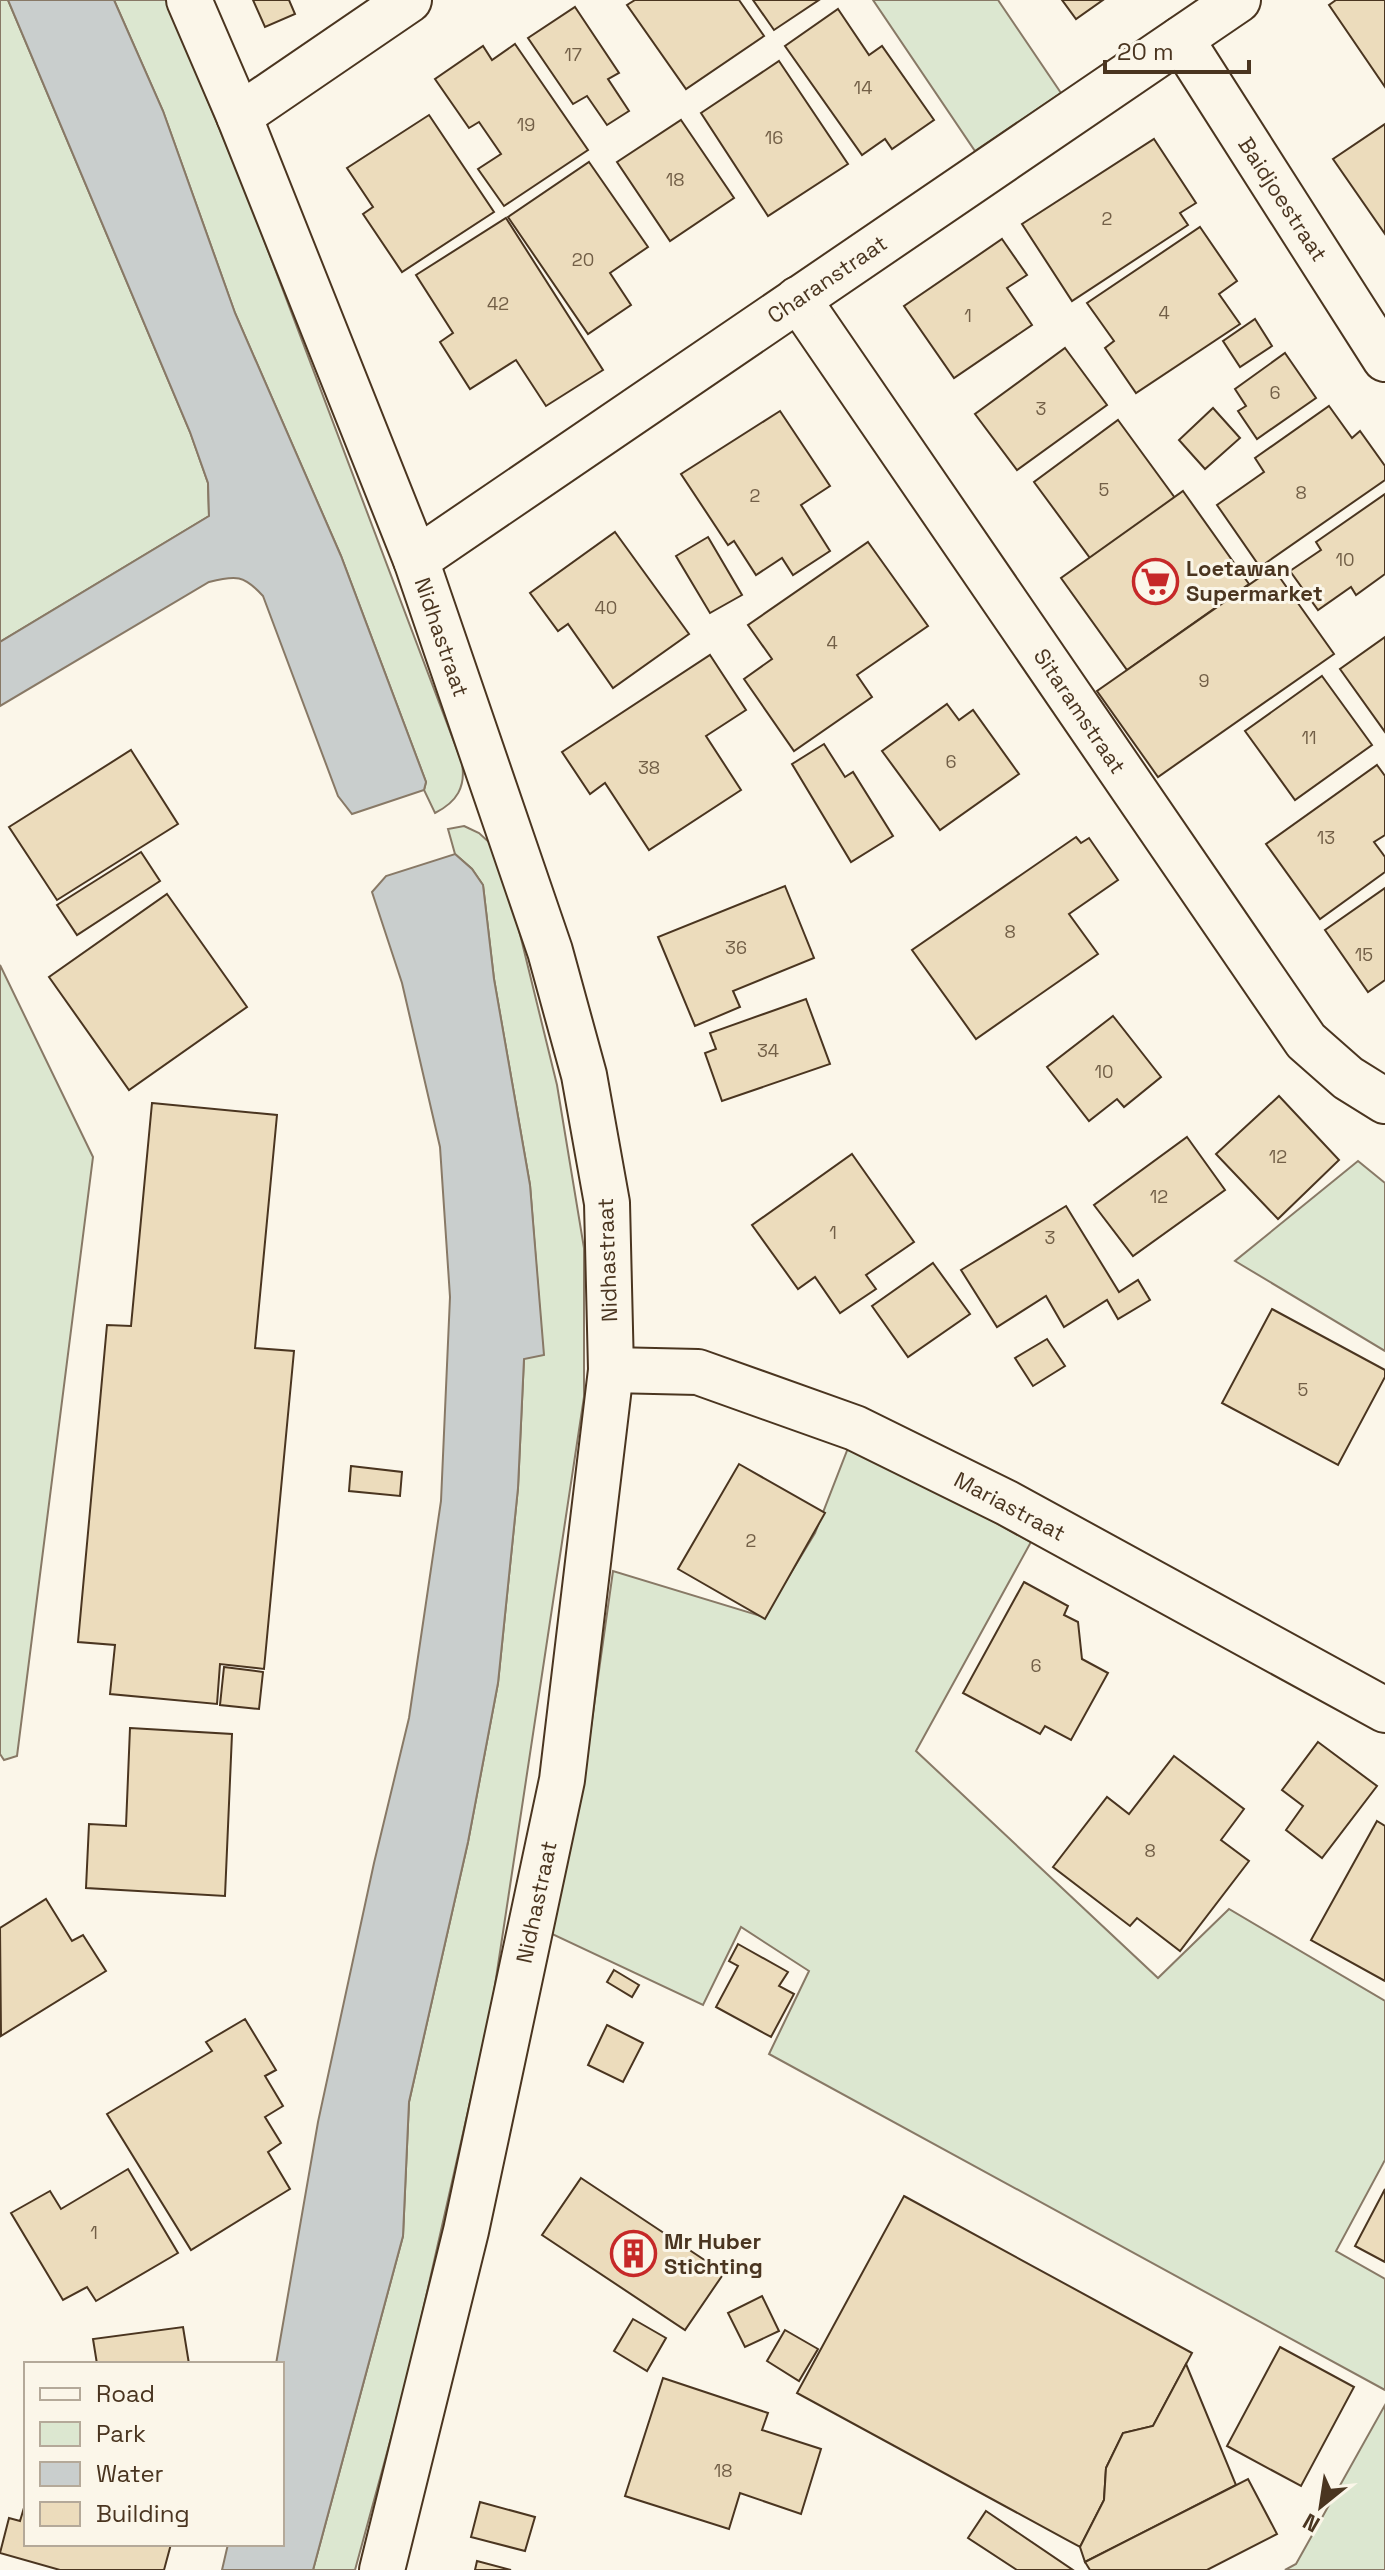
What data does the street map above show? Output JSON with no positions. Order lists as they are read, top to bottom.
{
  "streets": {
    "street": [
      "Baidjoestraat",
      "Charanstraat",
      "Nidhastraat",
      "Sitaramstraat",
      "Mariastraat"
    ]
  },
  "crossings": [
    ["Baidjoestraat", "Charanstraat"],
    ["Charanstraat", "Nidhastraat"],
    ["Charanstraat", "Sitaramstraat"],
    ["Nidhastraat", "Mariastraat"]
  ],
  "places": {
    "supermarket": ["Loetawan Supermarket"],
    "building": ["Mr Huber Stichting"]
  },
  "house_numbers": [
    "17",
    "14",
    "19",
    "16",
    "18",
    "2",
    "20",
    "42",
    "4",
    "1",
    "6",
    "3",
    "5",
    "8",
    "2",
    "10",
    "40",
    "4",
    "9",
    "11",
    "6",
    "38",
    "13",
    "8",
    "36",
    "15",
    "34",
    "10",
    "12",
    "12",
    "1",
    "3",
    "5",
    "2",
    "6",
    "8",
    "1",
    "18"
  ],
  "legend": [
    "Road",
    "Park",
    "Water",
    "Building"
  ],
  "scale_bar": "20 m",
  "north": "bottom left"
}
